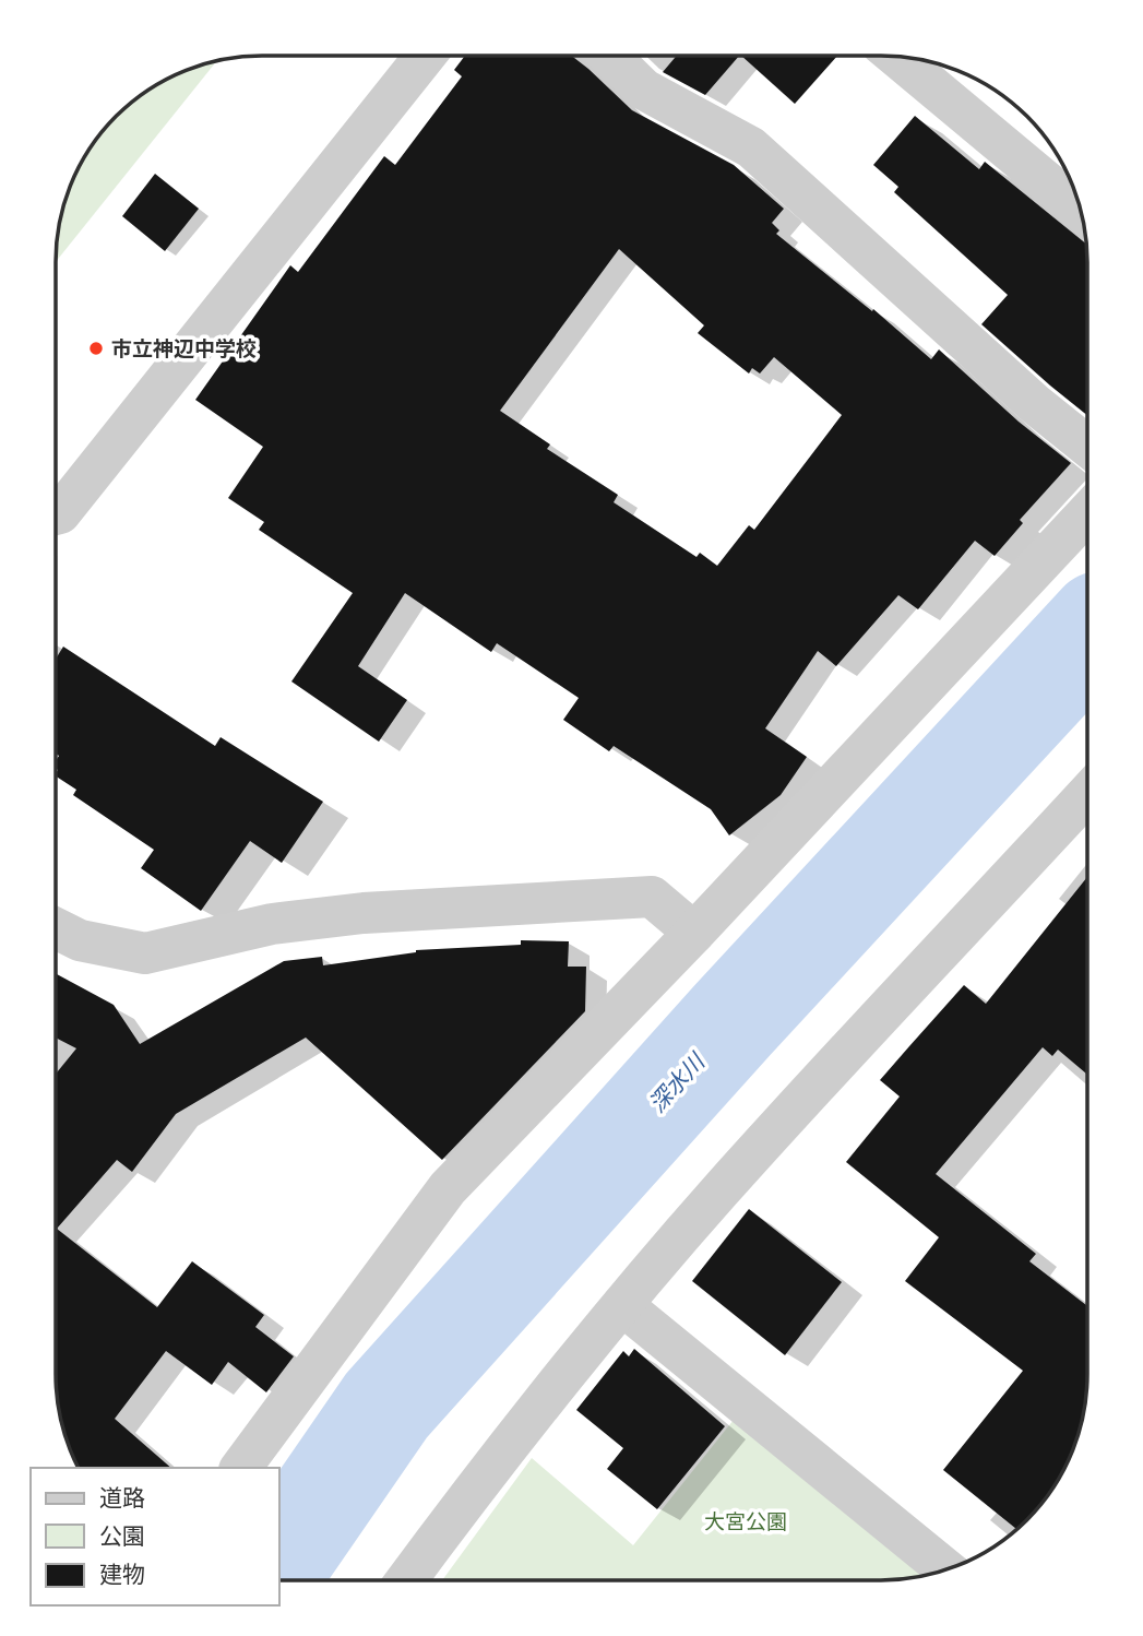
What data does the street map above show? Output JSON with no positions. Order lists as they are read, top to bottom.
{
  "water": ["深水川"],
  "parks": ["大宮公園"],
  "places": ["市立神辺中学校"],
  "legend": ["道路", "公園", "建物"]
}
